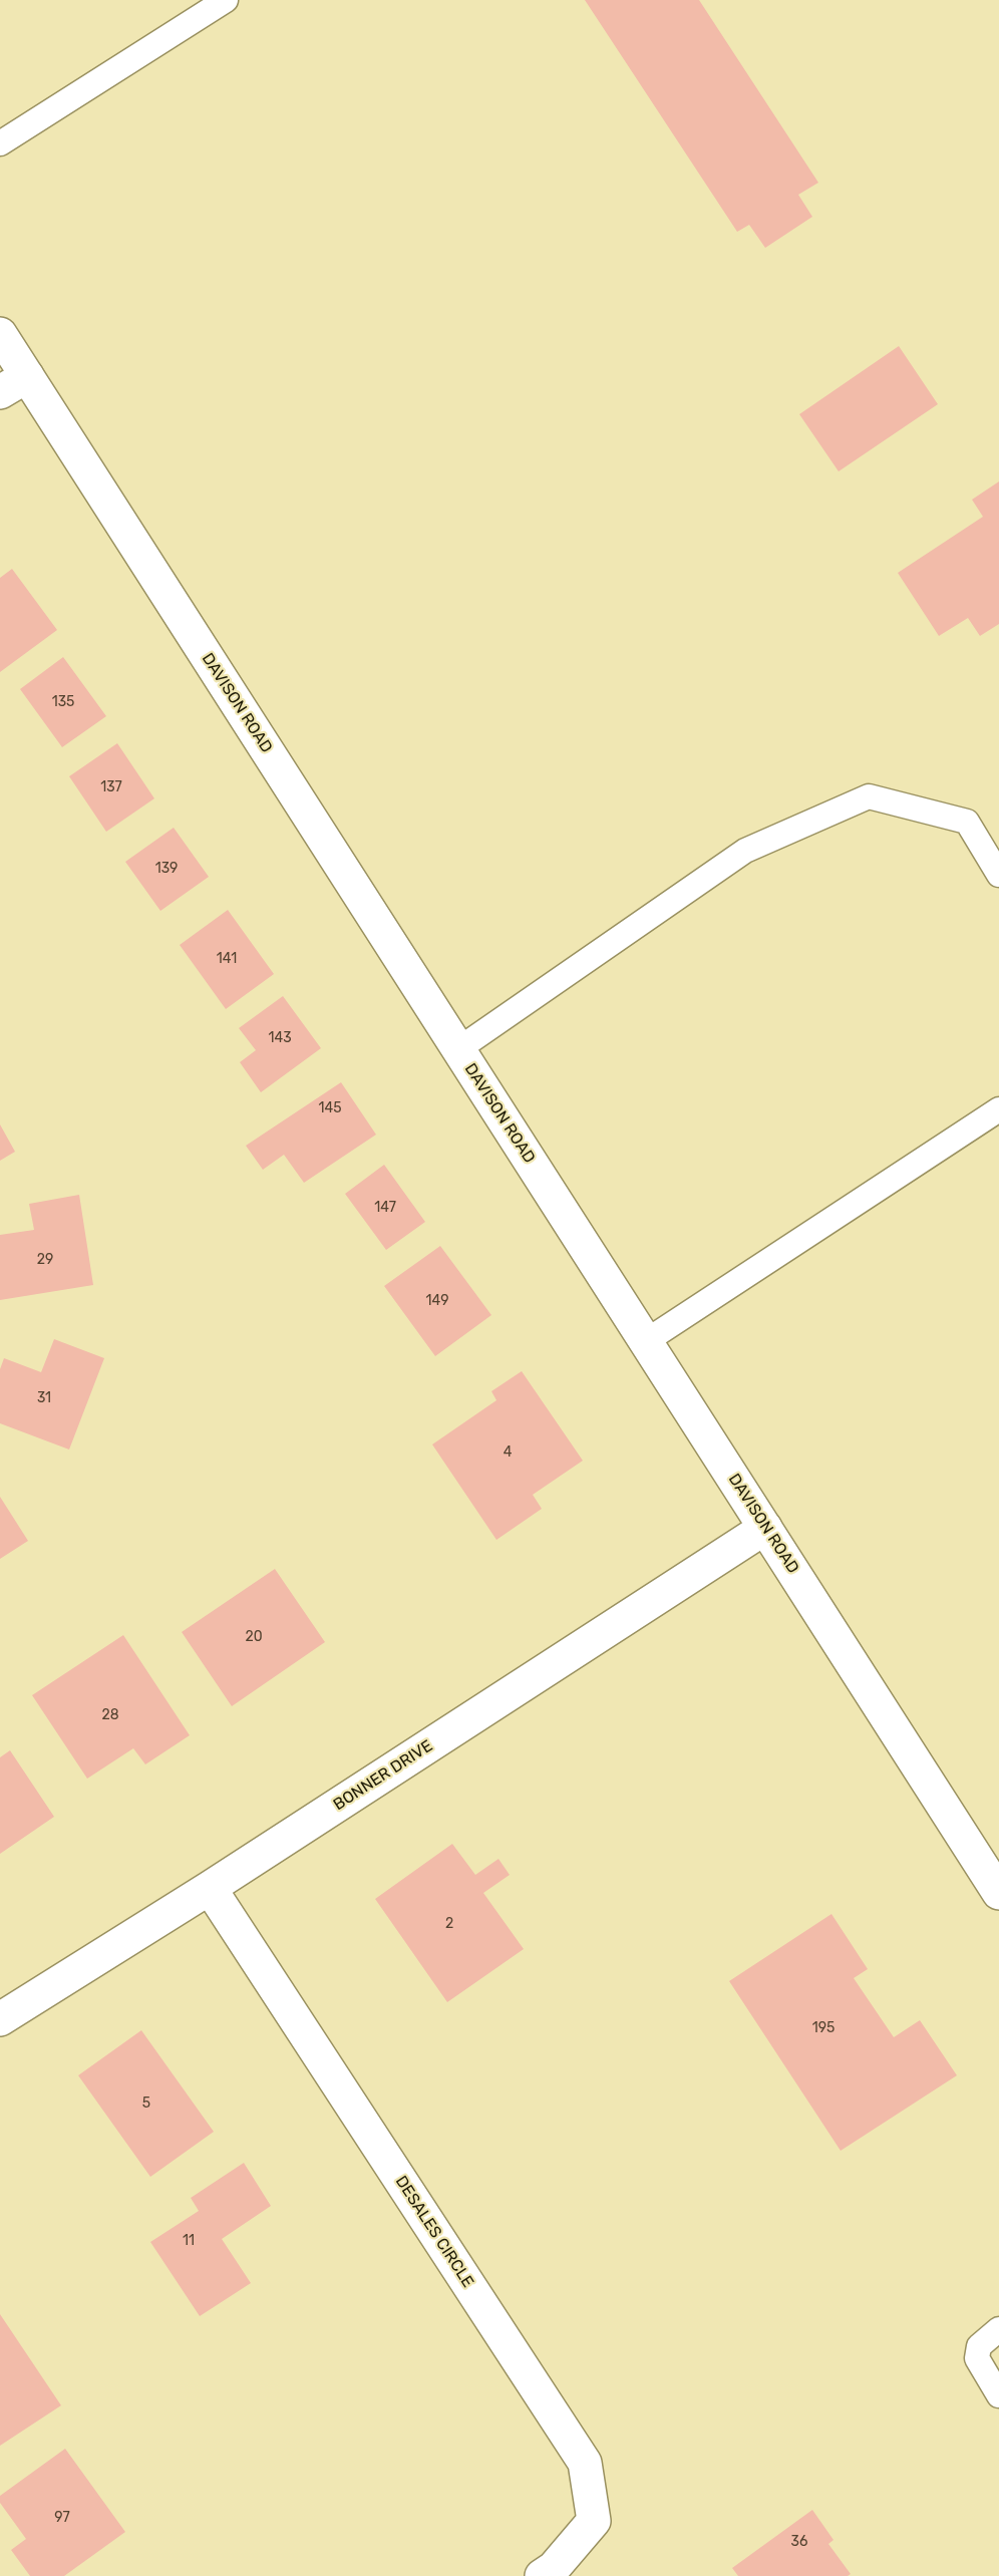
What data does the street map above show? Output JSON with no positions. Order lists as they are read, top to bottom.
{
  "streets": {
    "street": ["DAVISON ROAD", "BONNER DRIVE", "DESALES CIRCLE"]
  },
  "crossings": [
    ["DAVISON ROAD", "BONNER DRIVE"],
    ["BONNER DRIVE", "DESALES CIRCLE"]
  ],
  "house_numbers": [
    "135",
    "137",
    "139",
    "141",
    "143",
    "145",
    "147",
    "29",
    "149",
    "31",
    "4",
    "20",
    "28",
    "2",
    "195",
    "5",
    "11",
    "97",
    "36"
  ]
}
